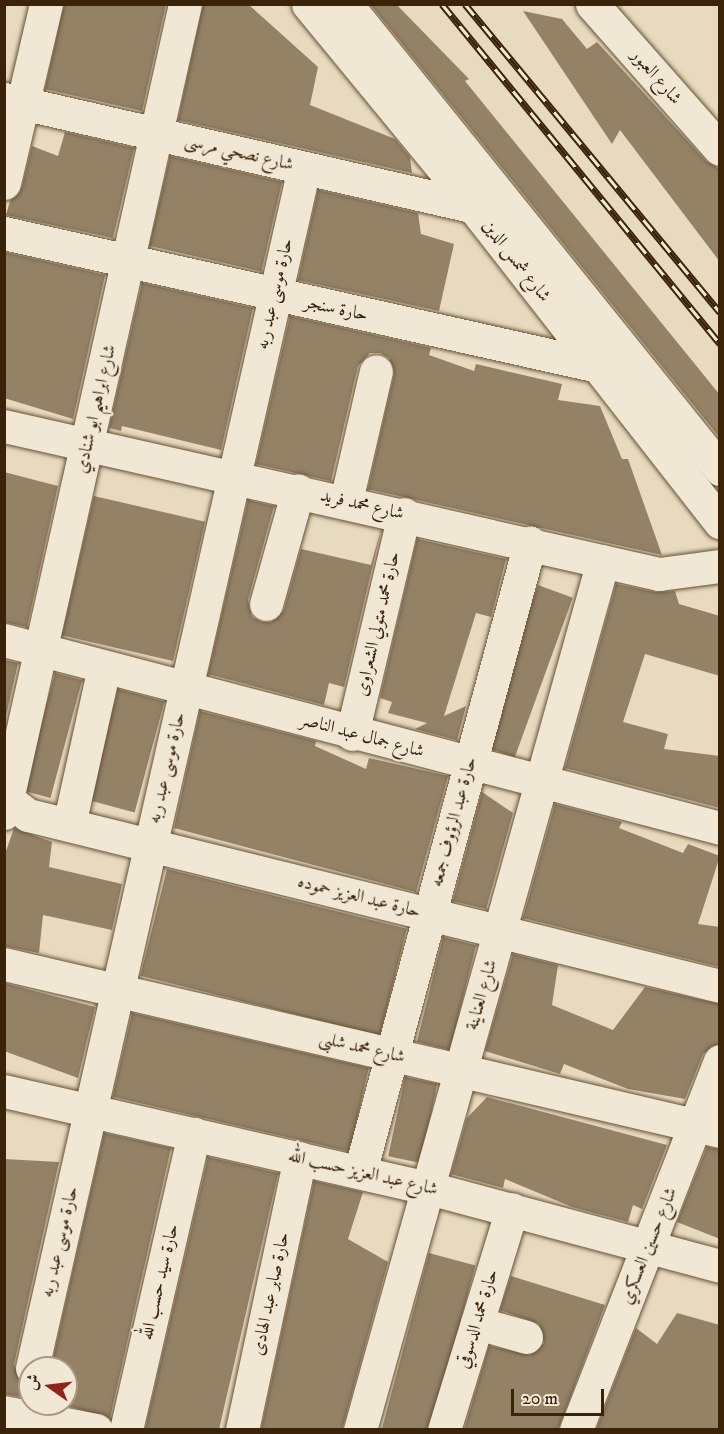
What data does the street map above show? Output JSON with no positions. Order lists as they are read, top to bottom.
{
  "streets": {
    "street": [
      "شارع العبور",
      "شارع نصحي مرسى",
      "شارع شمس الدين",
      "حارة موسى عبد ربه",
      "حارة سنجر",
      "شارع ابراهيم ابو شنادي",
      "شارع محمد فريد",
      "حارة محمد متولي الشعراوى",
      "شارع جمال عبد الناصر",
      "حارة عبد الرؤوف جمعه",
      "حارة عبد العزيز حموده",
      "شارع العناينة",
      "شارع محمد شلبى",
      "شارع عبد العزيز حسب الله",
      "شارع حسين العسكري",
      "حارة سيد حسب الله",
      "حارة صابر عبد الهادى",
      "حارة محمد الدسوقي"
    ]
  },
  "crossings": [
    ["شارع نصحي مرسى", "شارع شمس الدين"],
    ["شارع نصحي مرسى", "حارة موسى عبد ربه"],
    ["شارع نصحي مرسى", "شارع ابراهيم ابو شنادي"],
    ["شارع شمس الدين", "حارة سنجر"],
    ["حارة موسى عبد ربه", "حارة سنجر"],
    ["حارة موسى عبد ربه", "شارع محمد فريد"],
    ["حارة موسى عبد ربه", "شارع جمال عبد الناصر"],
    ["حارة موسى عبد ربه", "حارة عبد العزيز حموده"],
    ["حارة موسى عبد ربه", "شارع محمد شلبى"],
    ["حارة موسى عبد ربه", "شارع عبد العزيز حسب الله"],
    ["حارة سنجر", "شارع ابراهيم ابو شنادي"],
    ["شارع ابراهيم ابو شنادي", "شارع محمد فريد"],
    ["شارع ابراهيم ابو شنادي", "شارع جمال عبد الناصر"],
    ["شارع ابراهيم ابو شنادي", "حارة عبد العزيز حموده"],
    ["شارع محمد فريد", "حارة محمد متولي الشعراوى"],
    ["شارع محمد فريد", "حارة عبد الرؤوف جمعه"],
    ["شارع محمد فريد", "شارع العناينة"],
    ["حارة محمد متولي الشعراوى", "شارع جمال عبد الناصر"],
    ["شارع جمال عبد الناصر", "حارة عبد الرؤوف جمعه"],
    ["شارع جمال عبد الناصر", "شارع العناينة"],
    ["حارة عبد الرؤوف جمعه", "حارة عبد العزيز حموده"],
    ["حارة عبد الرؤوف جمعه", "شارع محمد شلبى"],
    ["حارة عبد الرؤوف جمعه", "شارع عبد العزيز حسب الله"],
    ["حارة عبد العزيز حموده", "شارع العناينة"],
    ["شارع العناينة", "شارع محمد شلبى"],
    ["شارع العناينة", "شارع عبد العزيز حسب الله"],
    ["شارع محمد شلبى", "شارع حسين العسكري"],
    ["شارع عبد العزيز حسب الله", "شارع حسين العسكري"],
    ["شارع عبد العزيز حسب الله", "حارة سيد حسب الله"],
    ["شارع عبد العزيز حسب الله", "حارة صابر عبد الهادى"],
    ["شارع عبد العزيز حسب الله", "حارة محمد الدسوقي"]
  ],
  "scale_bar": "20 m",
  "north": "left"
}
